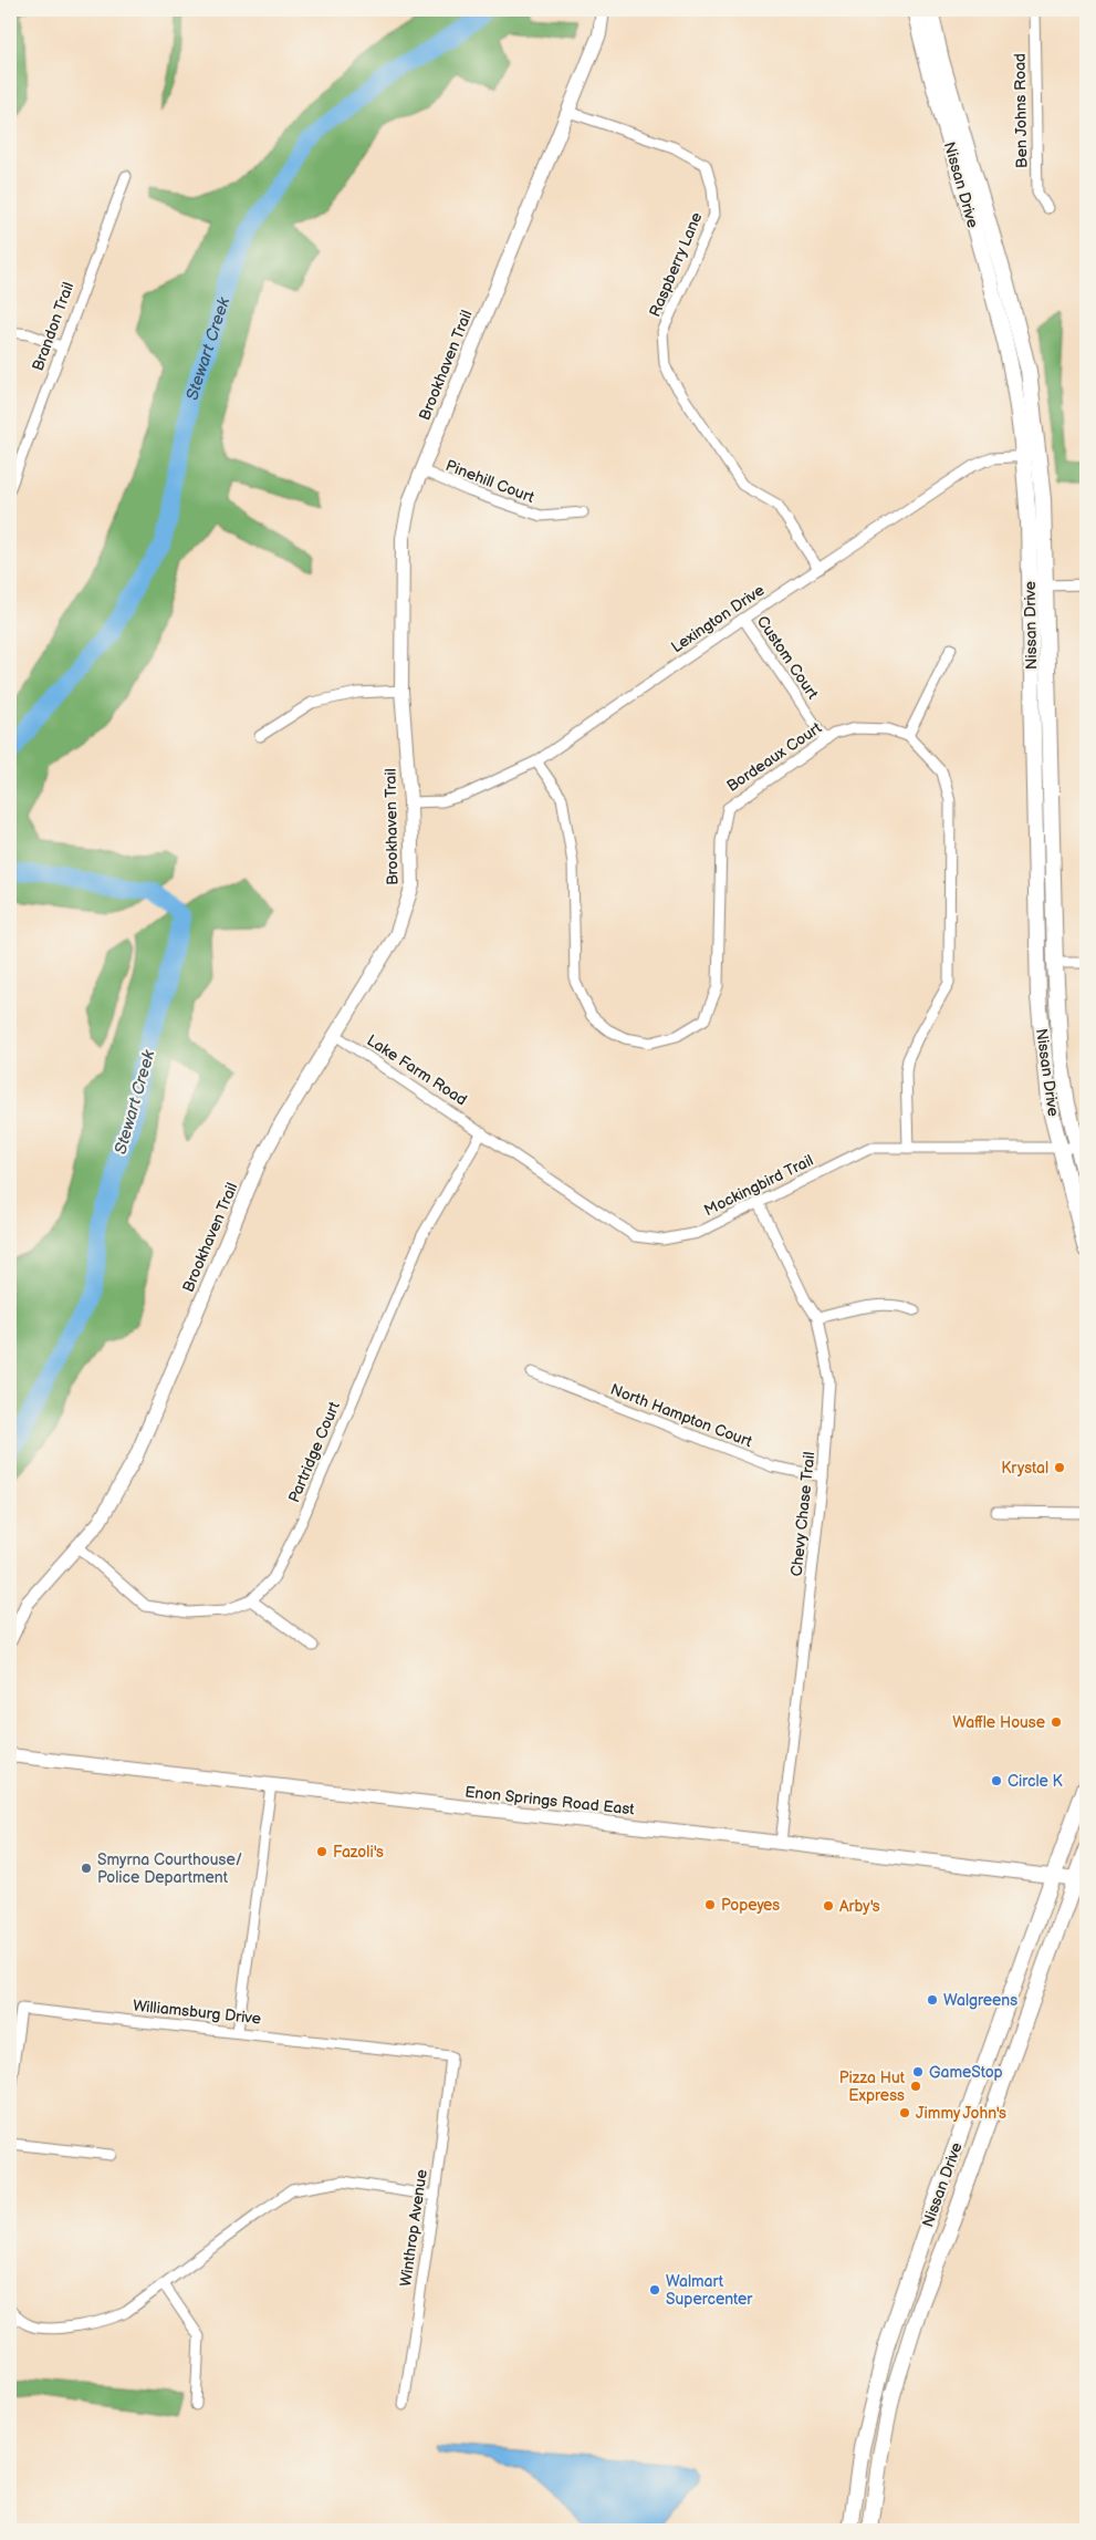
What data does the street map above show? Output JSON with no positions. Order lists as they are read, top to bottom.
{
  "streets": {
    "main road": ["Nissan Drive"],
    "street": [
      "Ben Johns Road",
      "Raspberry Lane",
      "Brandon Trail",
      "Brookhaven Trail",
      "Pinehill Court",
      "Lexington Drive",
      "Custom Court",
      "Bordeaux Court",
      "Lake Farm Road",
      "Mockingbird Trail",
      "North Hampton Court",
      "Partridge Court",
      "Chevy Chase Trail",
      "Enon Springs Road East",
      "Williamsburg Drive",
      "Winthrop Avenue"
    ]
  },
  "crossings": [
    ["Nissan Drive", "Lexington Drive"],
    ["Nissan Drive", "Mockingbird Trail"],
    ["Nissan Drive", "Enon Springs Road East"],
    ["Raspberry Lane", "Brookhaven Trail"],
    ["Raspberry Lane", "Lexington Drive"],
    ["Brookhaven Trail", "Pinehill Court"],
    ["Brookhaven Trail", "Lexington Drive"],
    ["Brookhaven Trail", "Lake Farm Road"],
    ["Brookhaven Trail", "Partridge Court"],
    ["Lexington Drive", "Custom Court"],
    ["Lexington Drive", "Bordeaux Court"],
    ["Custom Court", "Bordeaux Court"],
    ["Lake Farm Road", "Mockingbird Trail"],
    ["Lake Farm Road", "Partridge Court"],
    ["Mockingbird Trail", "Partridge Court"],
    ["Mockingbird Trail", "Chevy Chase Trail"],
    ["North Hampton Court", "Chevy Chase Trail"],
    ["Chevy Chase Trail", "Enon Springs Road East"],
    ["Williamsburg Drive", "Winthrop Avenue"]
  ],
  "water": ["Stewart Creek"],
  "places": [
    "Krystal",
    "Waffle House",
    "Circle K",
    "Fazoli's",
    "Smyrna Courthouse/ Police Department",
    "Popeyes",
    "Arby's",
    "Walgreens",
    "GameStop",
    "Pizza Hut Express",
    "Jimmy John's",
    "Walmart Supercenter"
  ]
}
